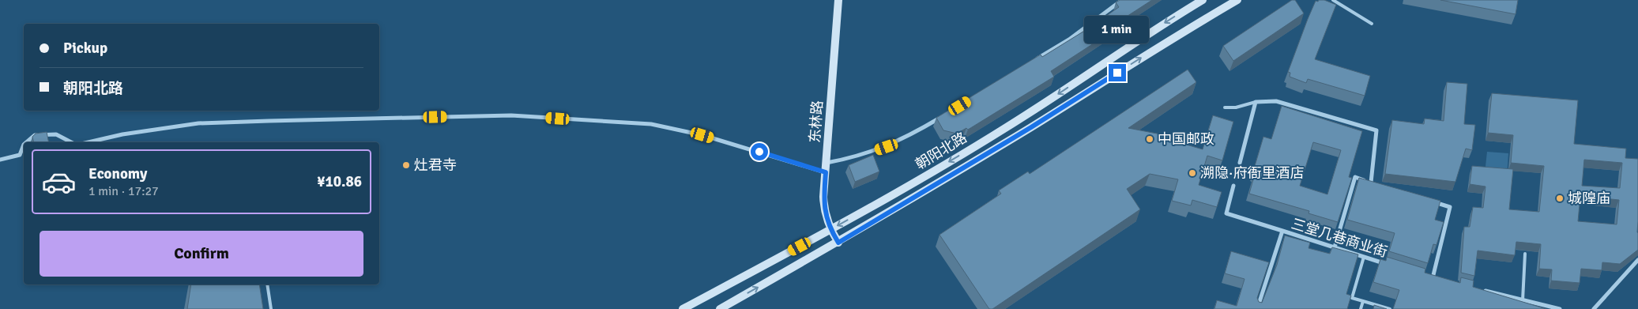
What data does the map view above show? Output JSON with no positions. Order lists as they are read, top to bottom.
{
  "streets": {
    "main road": ["东林路", "朝阳北路"],
    "street": ["三堂几巷商业街"]
  },
  "crossings": [
    ["东林路", "朝阳北路"]
  ],
  "places": [
    "中国邮政",
    "灶君寺",
    "溯隐·府衙里酒店",
    "城隍庙"
  ],
  "page": {
    "bubble": "1 min",
    "banner": ["Pickup", "朝阳北路"],
    "list": [
      {
        "name": "Economy",
        "note": "1 min · 17:27",
        "value": "¥10.86"
      }
    ],
    "buttons": "Confirm"
  }
}
